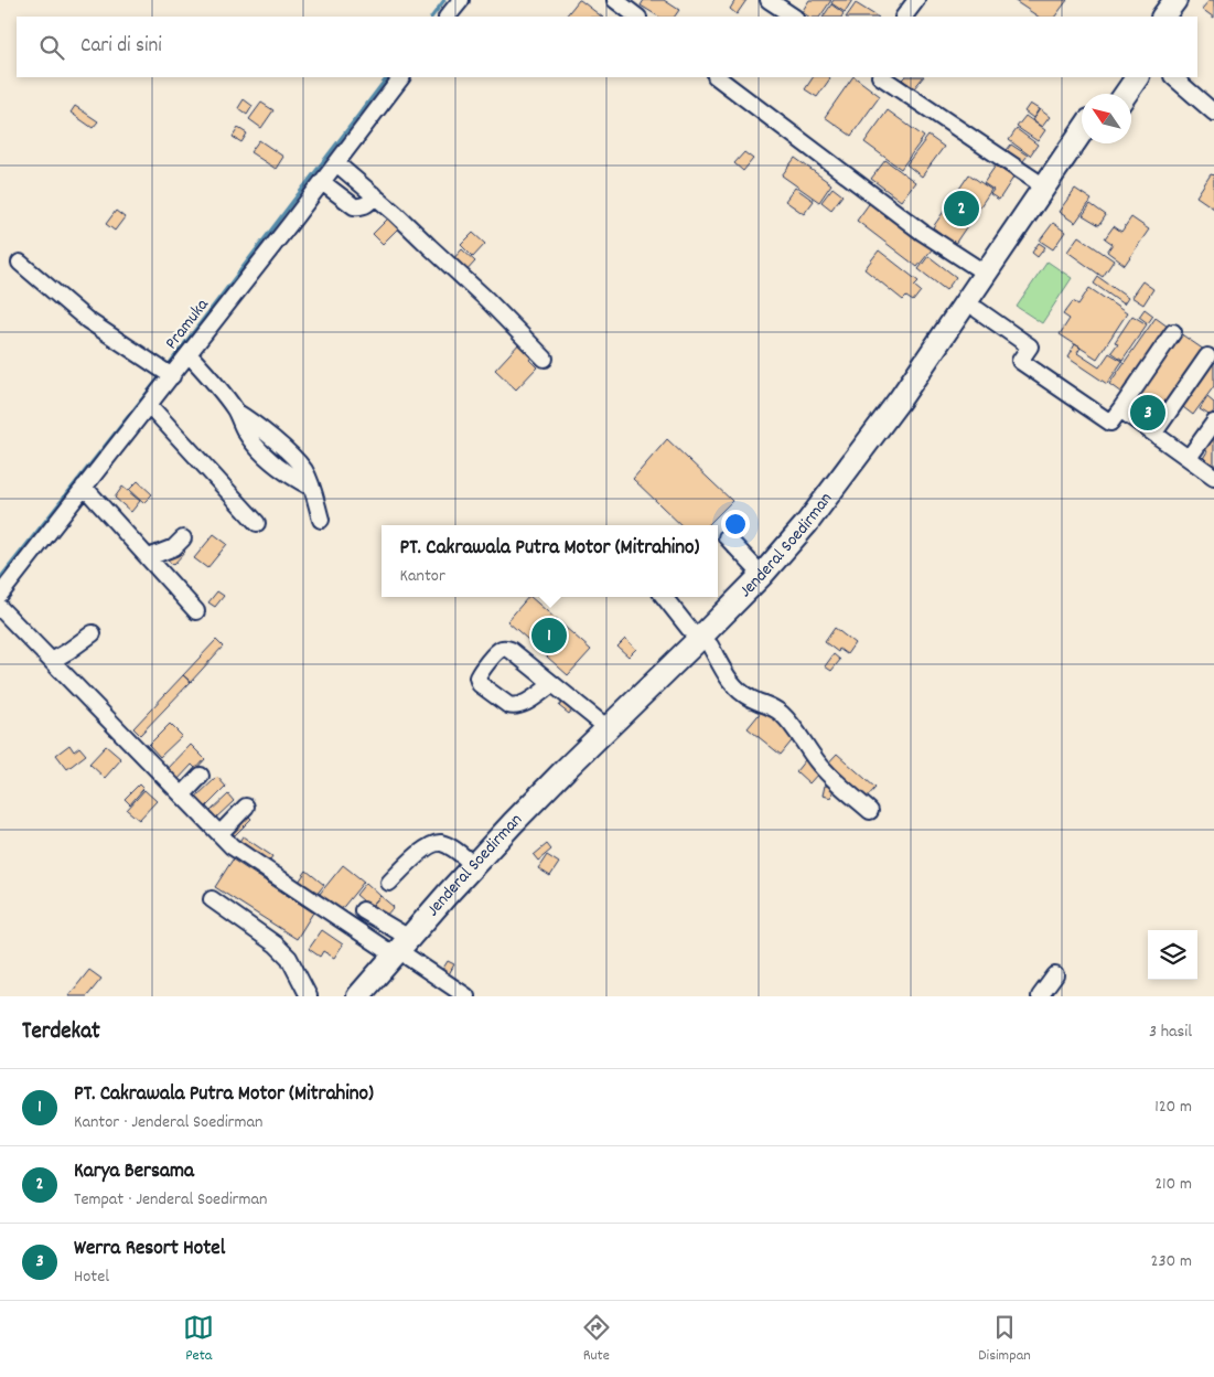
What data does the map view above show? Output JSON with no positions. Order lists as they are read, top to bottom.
{
  "streets": {
    "highway": ["Jenderal Soedirman"],
    "street": ["Pramuka"]
  },
  "north": "top left",
  "page": {
    "search": "Cari di sini",
    "pins": ["2", "3", "1"],
    "popup": ["PT. Cakrawala Putra Motor (Mitrahino)", "Kantor"],
    "heading": ["Terdekat", "3 hasil"],
    "list": [
      {
        "mark": "1",
        "name": "PT. Cakrawala Putra Motor (Mitrahino)",
        "note": "Kantor · Jenderal Soedirman",
        "value": "120 m"
      },
      {
        "mark": "2",
        "name": "Karya Bersama",
        "note": "Tempat · Jenderal Soedirman",
        "value": "210 m"
      },
      {
        "mark": "3",
        "name": "Werra Resort Hotel",
        "note": "Hotel",
        "value": "230 m"
      }
    ],
    "nav": ["Peta", "Rute", "Disimpan"]
  }
}
